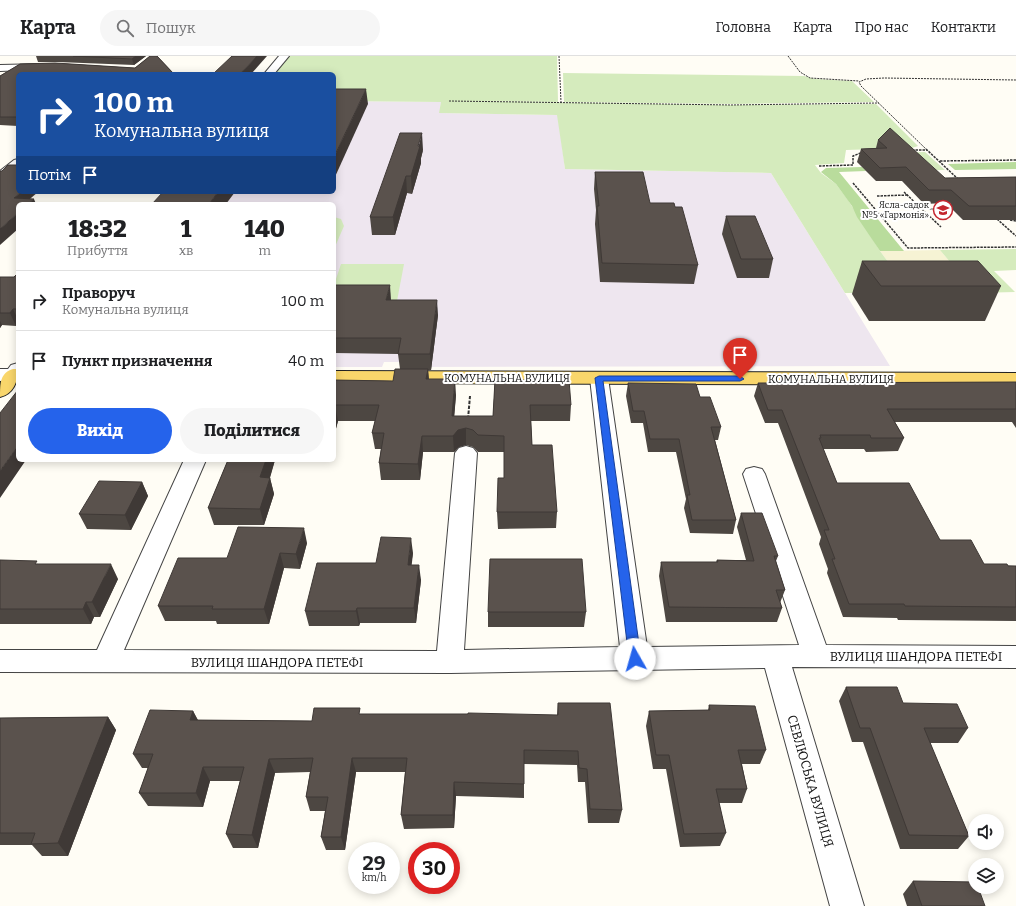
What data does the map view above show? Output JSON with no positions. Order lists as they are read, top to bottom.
{
  "streets": {
    "main road": ["КОМУНАЛЬНА ВУЛИЦЯ"],
    "street": ["ВУЛИЦЯ ШАНДОРА ПЕТЕФІ", "СЕВЛЮСЬКА ВУЛИЦЯ"]
  },
  "crossings": [
    ["ВУЛИЦЯ ШАНДОРА ПЕТЕФІ", "СЕВЛЮСЬКА ВУЛИЦЯ"]
  ],
  "places": {
    "school or university": ["Ясла-садок №5 «Гармонія»"]
  },
  "page": {
    "header": "Карта",
    "search": "Пошук",
    "nav": [
      "Головна",
      "Карта",
      "Про нас",
      "Контакти"
    ],
    "turn": ["100 m", "Комунальна вулиця"],
    "then": "Потім",
    "eta": [
      "18:32",
      "Прибуття",
      "1",
      "хв",
      "140",
      "m"
    ],
    "list": [
      {
        "name": "Праворуч",
        "note": "Комунальна вулиця",
        "value": "100 m"
      },
      {
        "name": "Пункт призначення",
        "value": "40 m"
      }
    ],
    "buttons": ["Вихід", "Поділитися"],
    "speed": "29 km/h",
    "limit": "30"
  }
}
